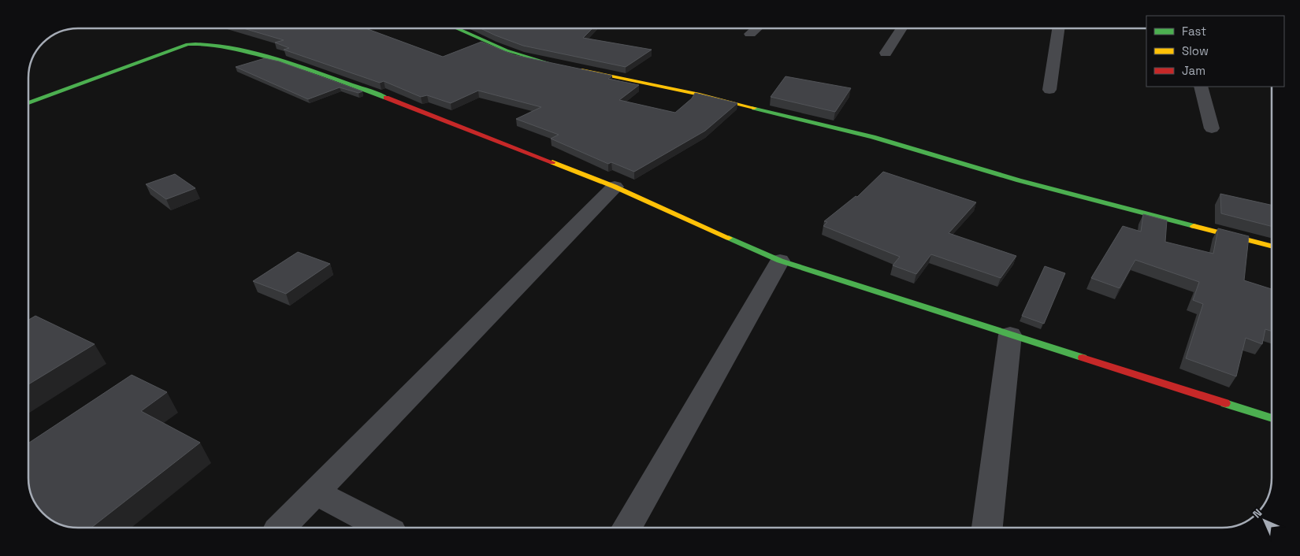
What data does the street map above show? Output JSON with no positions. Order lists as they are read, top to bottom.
{
  "legend": ["Fast", "Slow", "Jam"],
  "north": "top left"
}
